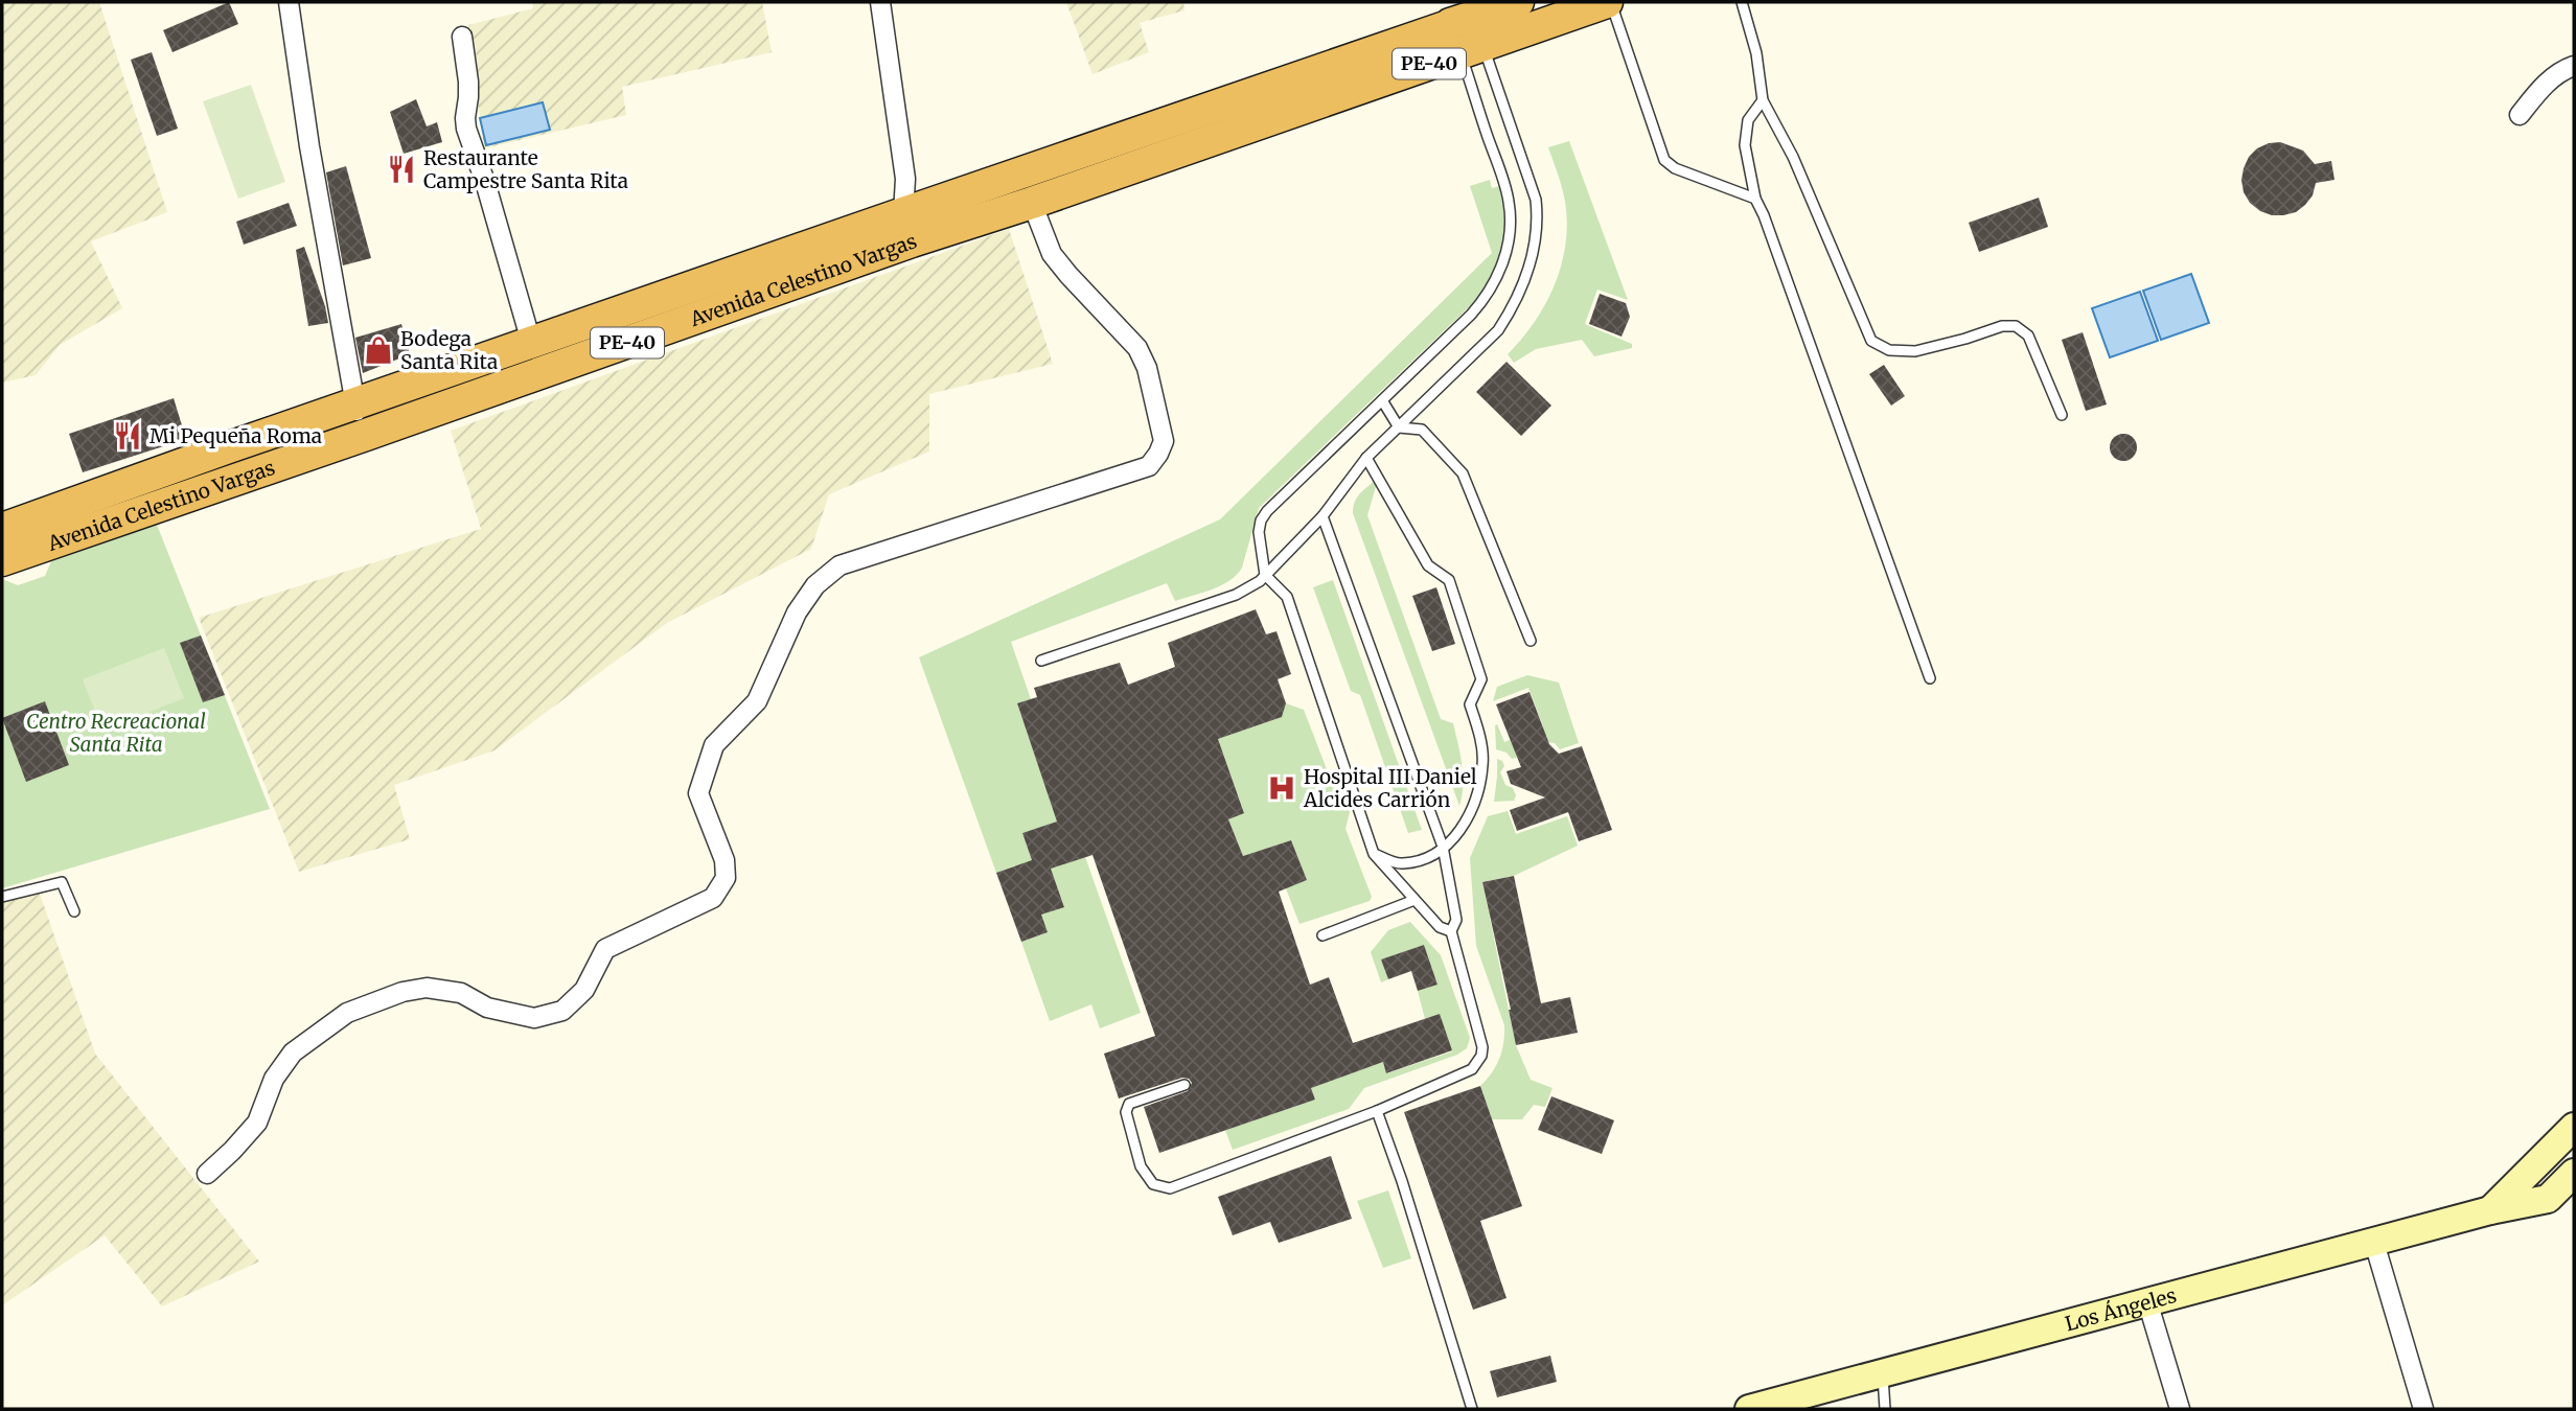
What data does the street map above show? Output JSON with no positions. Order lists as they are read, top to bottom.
{
  "streets": {
    "highway": ["PE-40", "Avenida Celestino Vargas"],
    "main road": ["Los Ángeles"]
  },
  "parks": ["Centro Recreacional Santa Rita"],
  "places": {
    "restaurant": ["Restaurante Campestre Santa Rita", "Mi Pequeña Roma"],
    "shop": ["Bodega Santa Rita"],
    "hospital": ["Hospital III Daniel Alcides Carrión"]
  }
}
